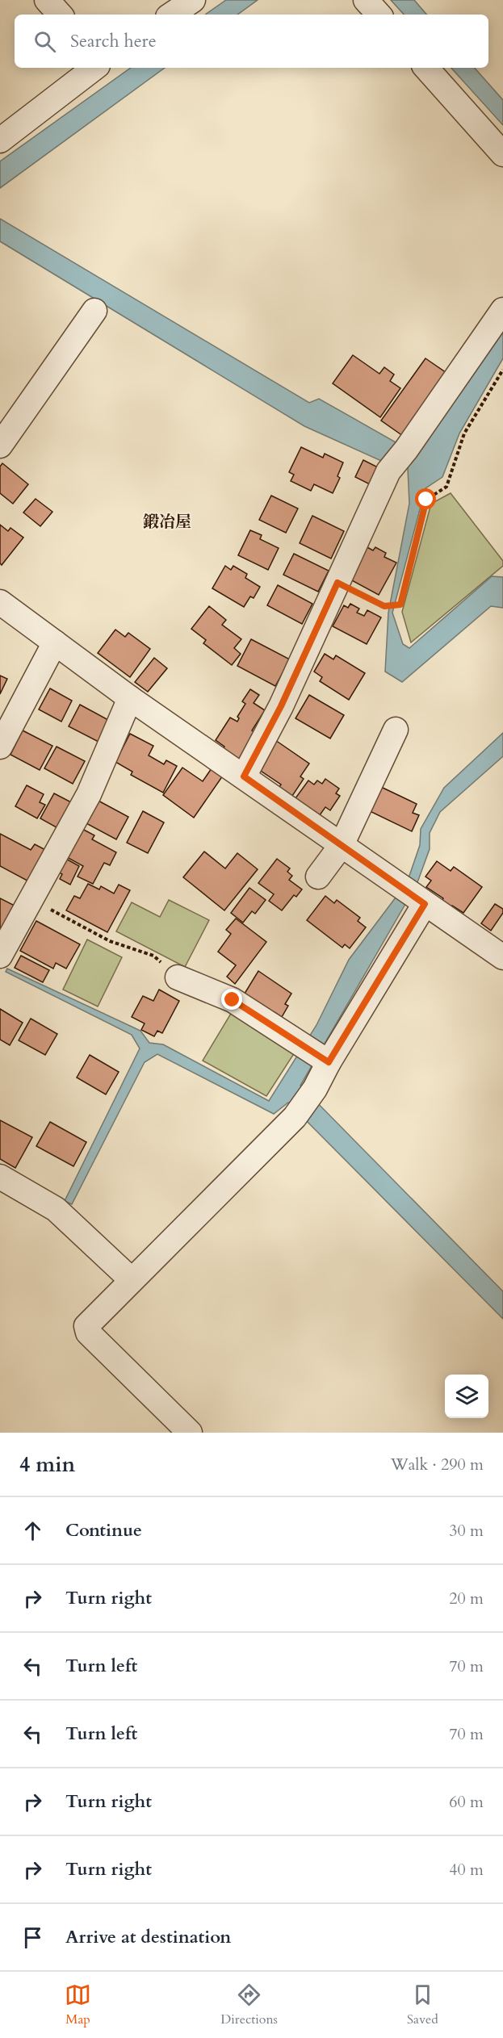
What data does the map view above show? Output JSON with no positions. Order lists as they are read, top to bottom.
{
  "districts": ["鍛冶屋"],
  "page": {
    "search": "Search here",
    "heading": ["4 min", "Walk · 290 m"],
    "list": [
      ["Continue", "30 m"],
      ["Turn right", "20 m"],
      ["Turn left", "70 m"],
      ["Turn left", "70 m"],
      ["Turn right", "60 m"],
      ["Turn right", "40 m"],
      "Arrive at destination"
    ],
    "nav": ["Map", "Directions", "Saved"]
  }
}
